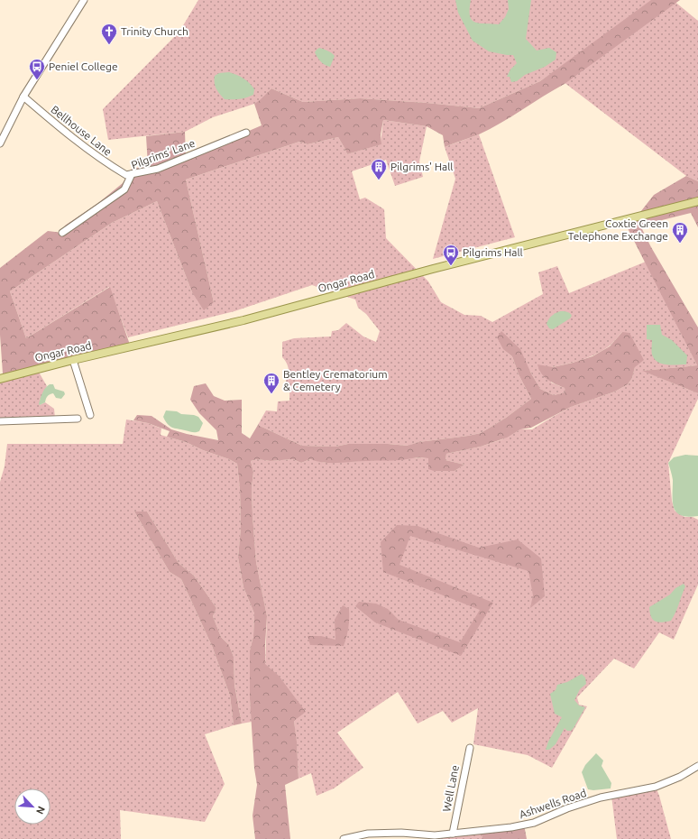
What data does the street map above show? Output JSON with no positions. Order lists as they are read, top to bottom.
{
  "streets": {
    "main road": ["Ongar Road"],
    "street": [
      "Bellhouse Lane",
      "Pilgrims' Lane",
      "Well Lane",
      "Ashwells Road"
    ]
  },
  "crossings": [
    ["Bellhouse Lane", "Pilgrims' Lane"],
    ["Well Lane", "Ashwells Road"]
  ],
  "places": {
    "church": ["Trinity Church"],
    "bus stop": ["Peniel College", "Pilgrims Hall"],
    "building": ["Pilgrims' Hall", "Coxtie Green Telephone Exchange", "Bentley Crematorium & Cemetery"]
  },
  "north": "bottom right"
}
